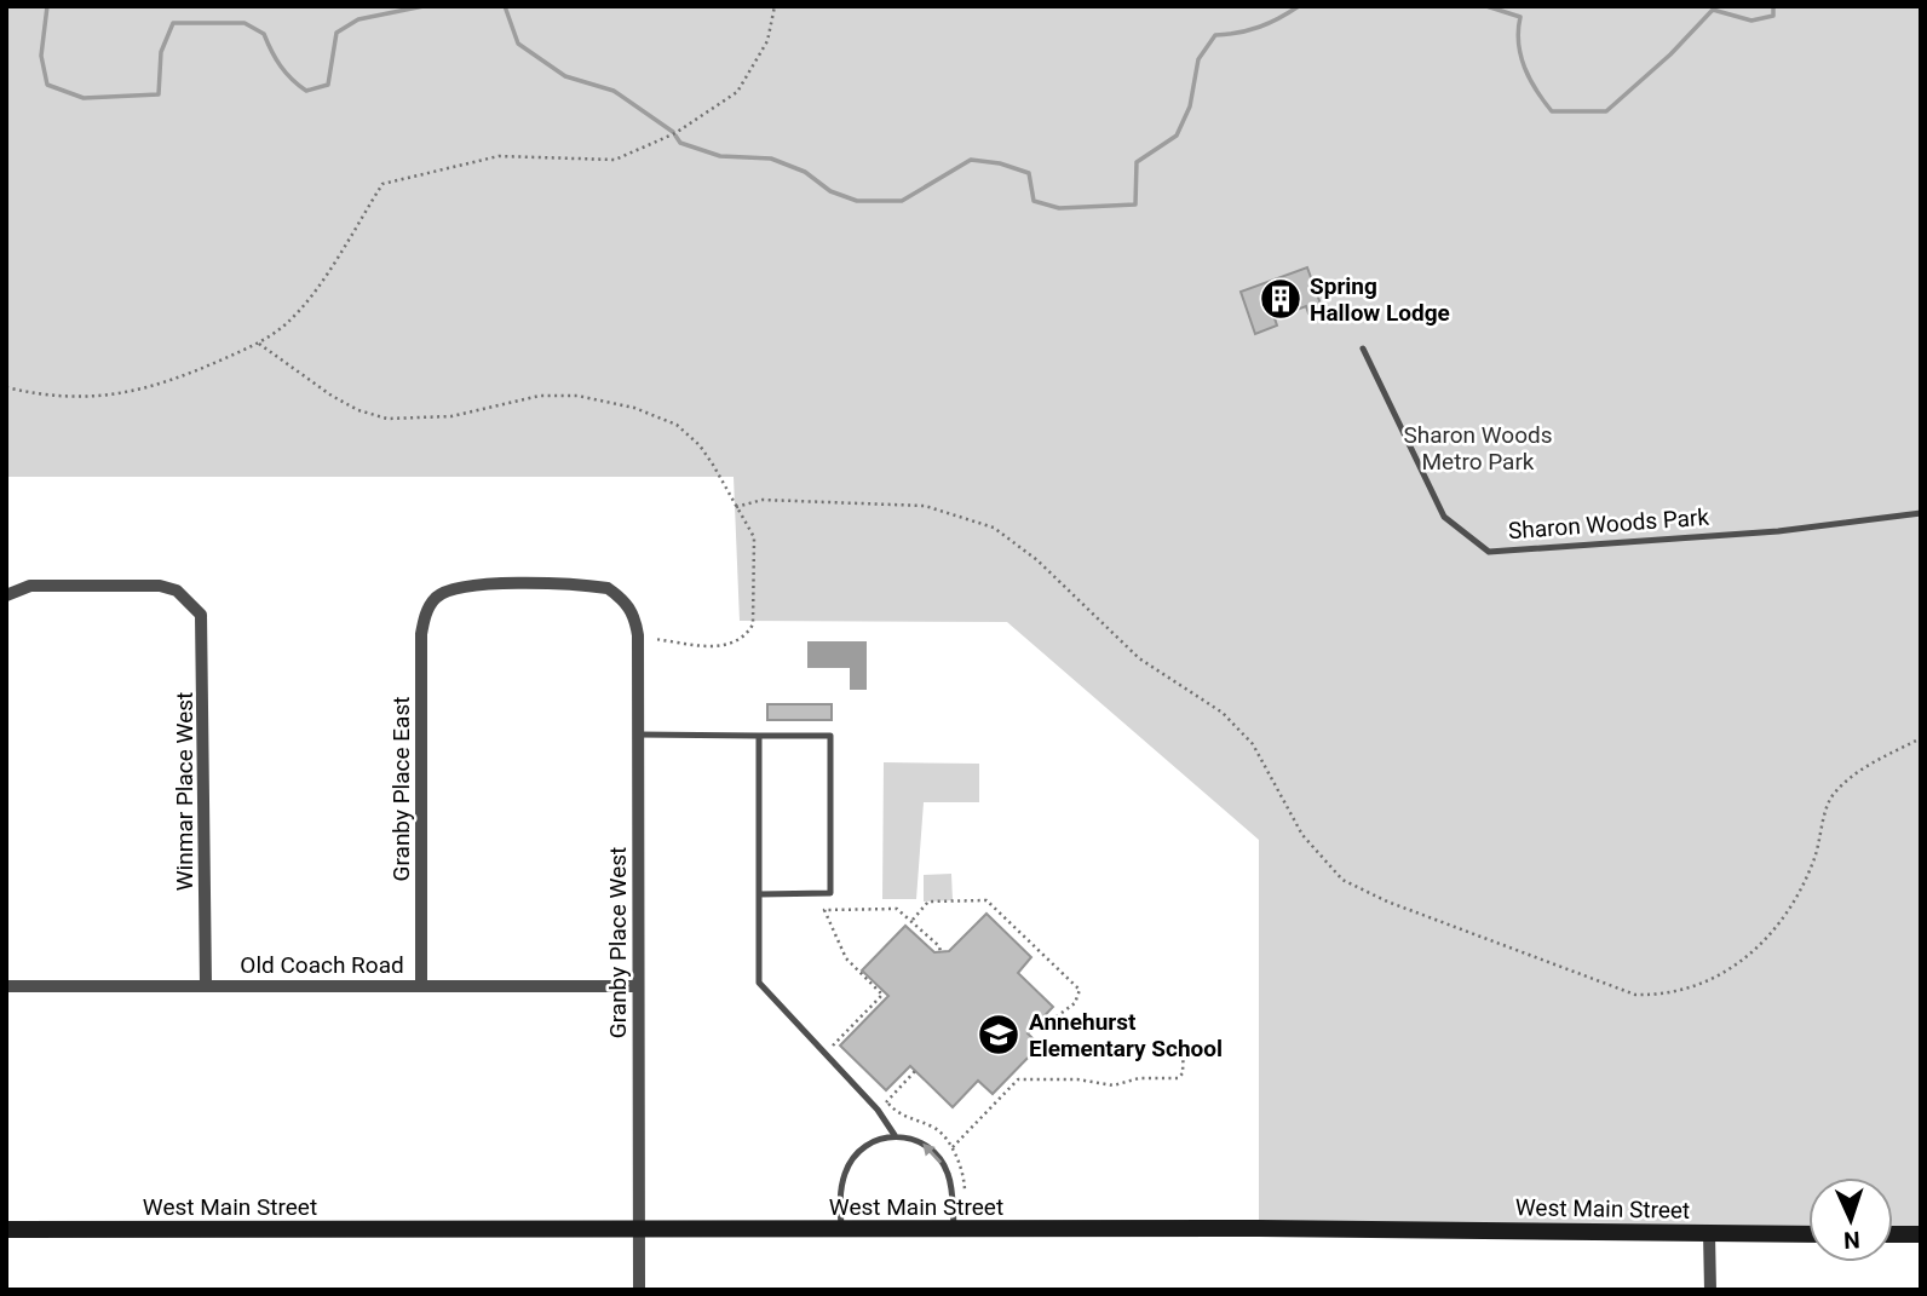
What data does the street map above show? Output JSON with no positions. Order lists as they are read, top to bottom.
{
  "streets": {
    "main road": ["West Main Street"],
    "street": [
      "Granby Place East",
      "Winmar Place West",
      "Granby Place West",
      "Old Coach Road"
    ],
    "lane": ["Sharon Woods Park"]
  },
  "crossings": [
    ["Granby Place East", "Granby Place West"],
    ["Granby Place East", "Old Coach Road"],
    ["Winmar Place West", "Old Coach Road"],
    ["Granby Place West", "Old Coach Road"],
    ["Granby Place West", "West Main Street"]
  ],
  "parks": ["Sharon Woods Metro Park"],
  "places": {
    "building": ["Spring Hallow Lodge"],
    "school or university": ["Annehurst Elementary School"]
  },
  "north": "bottom"
}
